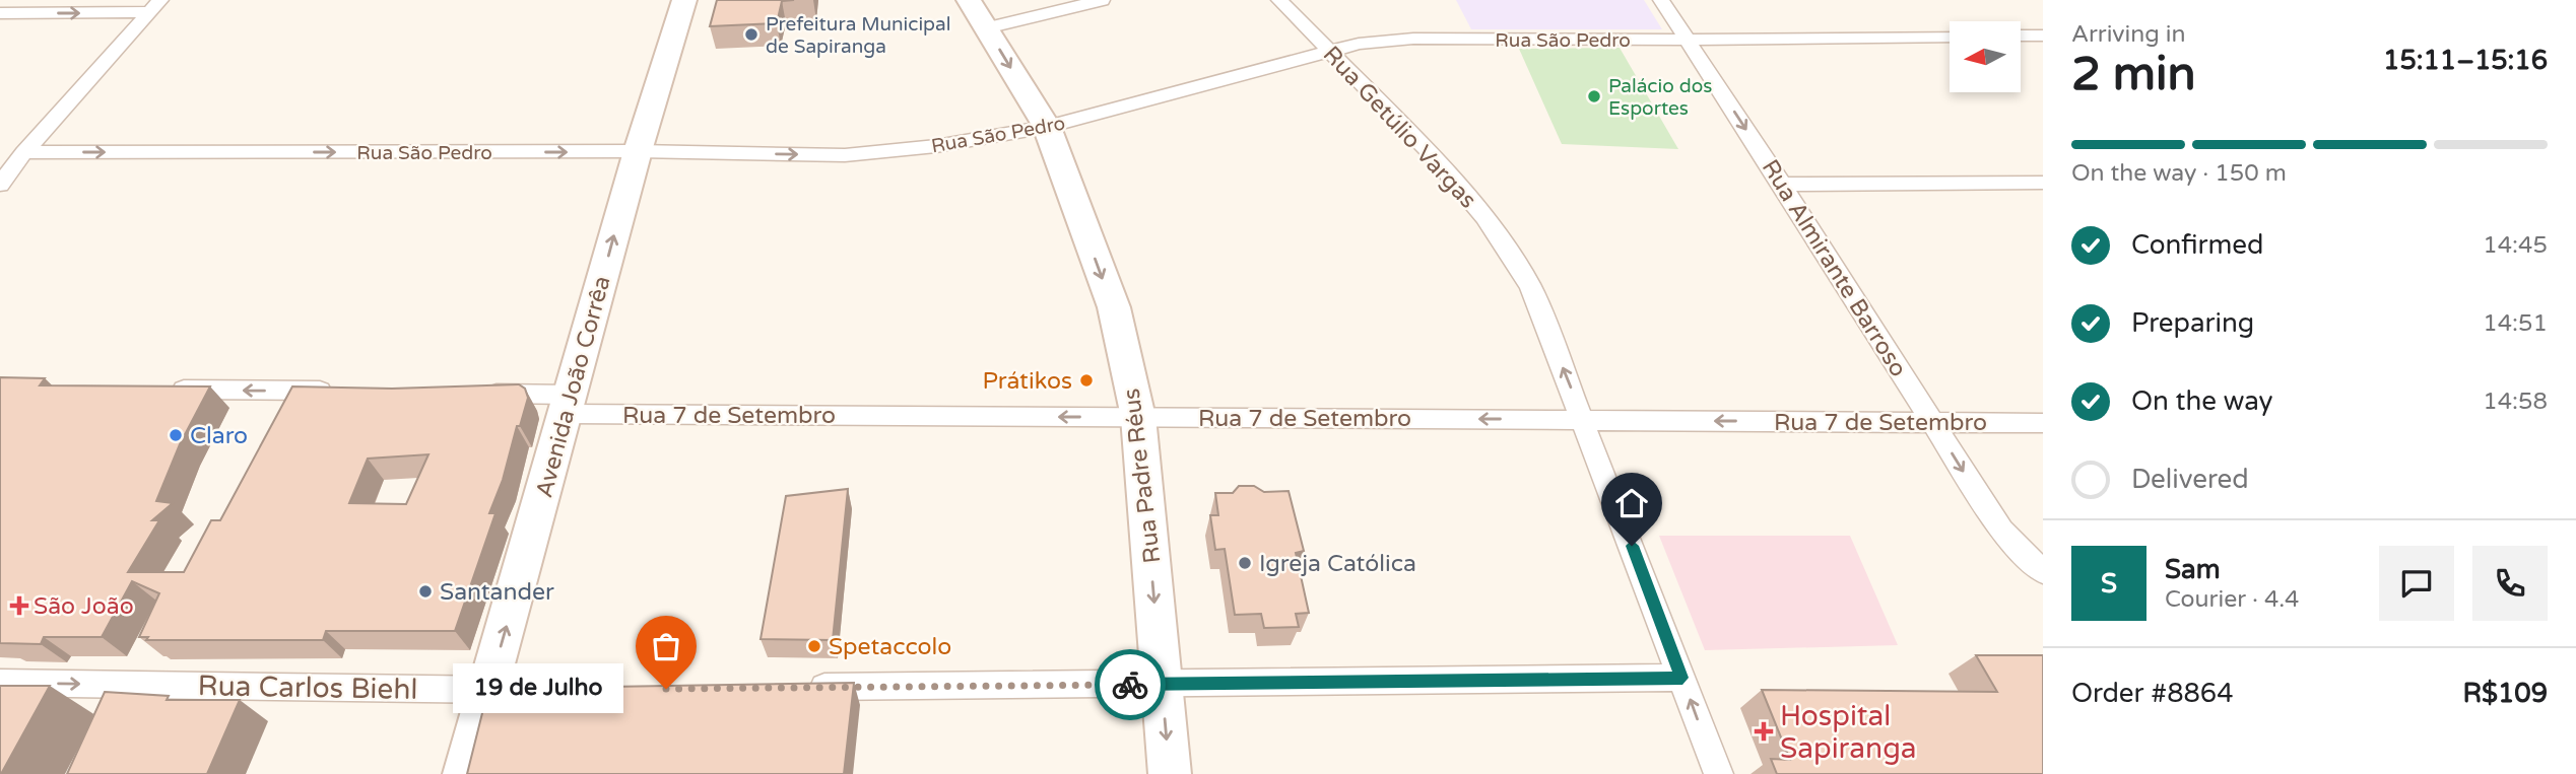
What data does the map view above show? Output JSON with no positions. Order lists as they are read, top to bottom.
{
  "streets": {
    "street": [
      "Rua São Pedro",
      "Rua Getúlio Vargas",
      "Rua Almirante Barroso",
      "Avenida João Corrêa",
      "Rua 7 de Setembro",
      "Rua Padre Réus",
      "Rua Carlos Biehl"
    ]
  },
  "crossings": [
    ["Rua São Pedro", "Rua Getúlio Vargas"],
    ["Rua São Pedro", "Rua Almirante Barroso"],
    ["Rua São Pedro", "Avenida João Corrêa"],
    ["Rua São Pedro", "Rua Padre Réus"],
    ["Rua Getúlio Vargas", "Rua 7 de Setembro"],
    ["Rua Almirante Barroso", "Rua 7 de Setembro"],
    ["Avenida João Corrêa", "Rua 7 de Setembro"],
    ["Avenida João Corrêa", "Rua Carlos Biehl"],
    ["Rua 7 de Setembro", "Rua Padre Réus"]
  ],
  "one_way": [
    "Rua São Pedro",
    "Rua Getúlio Vargas",
    "Rua Almirante Barroso",
    "Avenida João Corrêa",
    "Rua 7 de Setembro",
    "Rua Padre Réus",
    "Rua Carlos Biehl"
  ],
  "places": {
    "other": [
      "Prefeitura Municipal de Sapiranga",
      "Palácio dos Esportes",
      "Prátikos",
      "Claro",
      "Igreja Católica",
      "Santander",
      "Spetaccolo",
      "19 de Julho"
    ],
    "health": ["São João", "Hospital Sapiranga"]
  },
  "north": "left",
  "page": {
    "heading": ["2 min", "Arriving in", "15:11–15:16"],
    "panel": [
      "Sam",
      "Courier · 4.4",
      "Order #8864",
      "R$109"
    ],
    "bar": "On the way · 150 m",
    "list": [
      ["Confirmed", "14:45"],
      ["Preparing", "14:51"],
      ["On the way", "14:58"],
      "Delivered"
    ],
    "round": "S",
    "bubble": "19 de Julho"
  }
}
